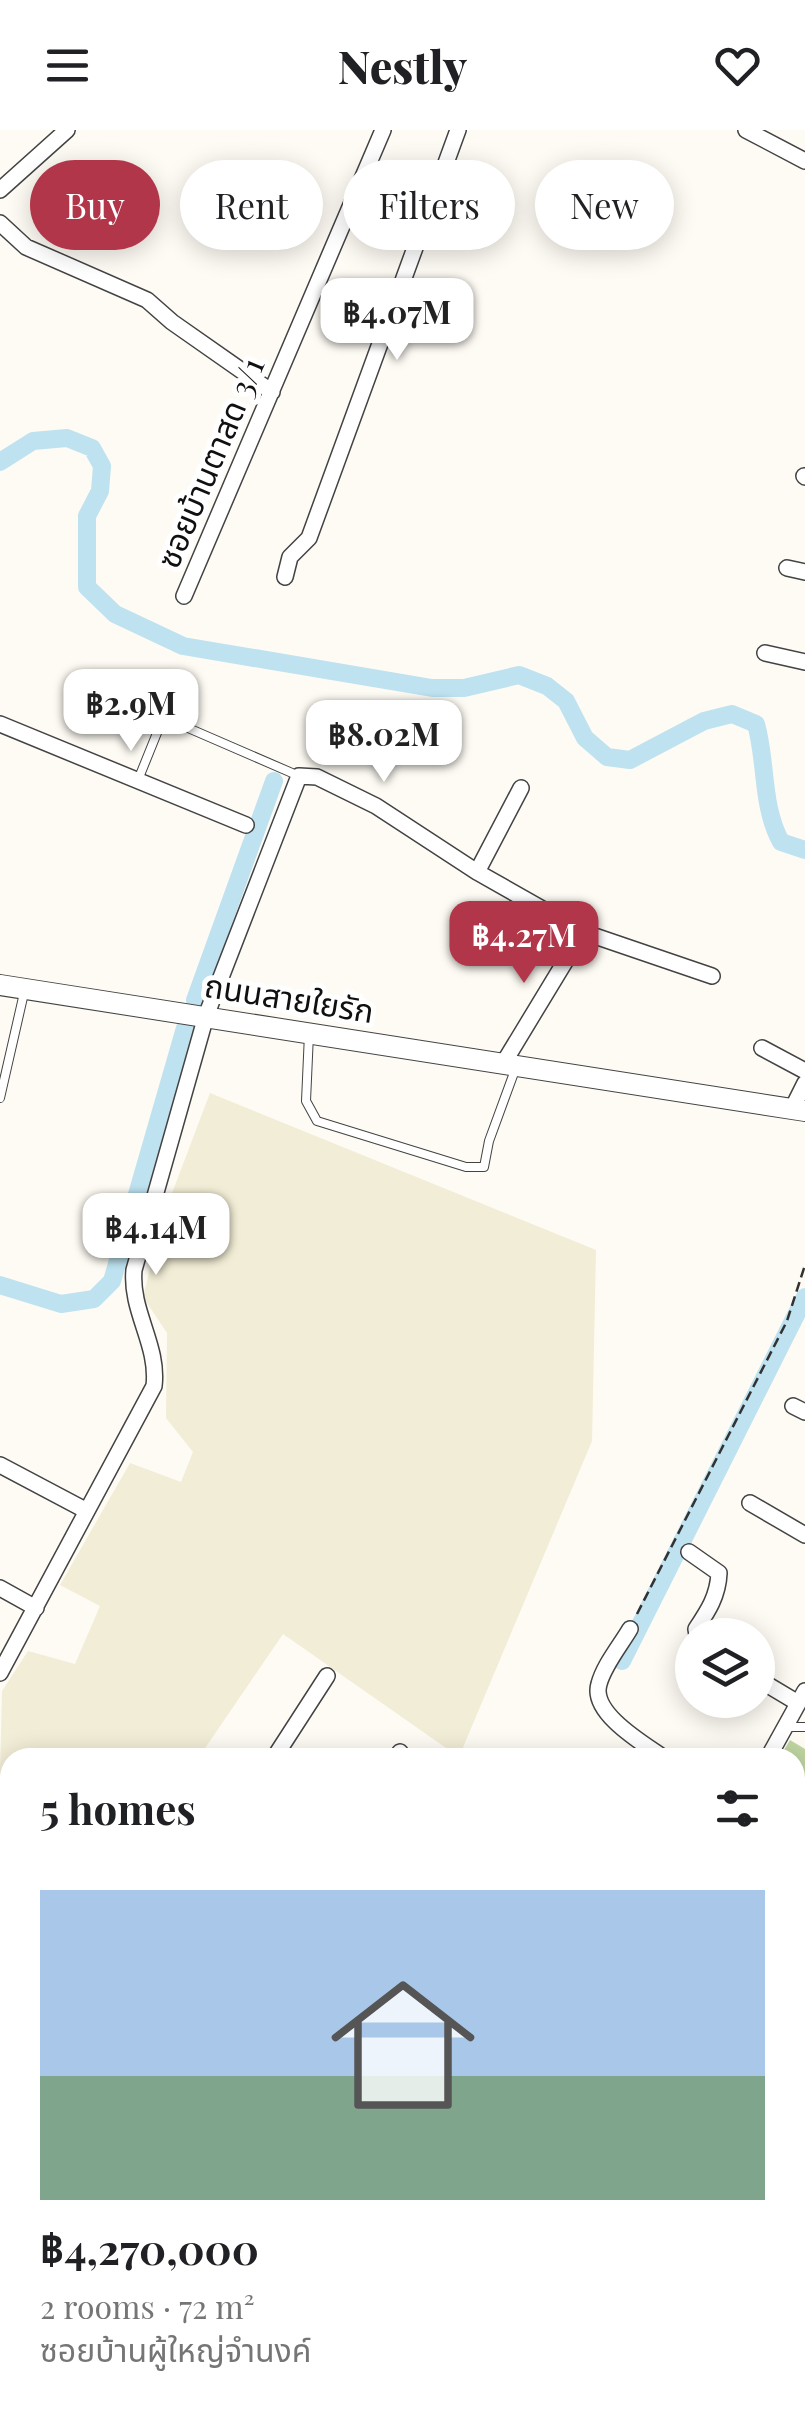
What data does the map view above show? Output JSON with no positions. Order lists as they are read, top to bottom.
{
  "streets": {
    "street": ["ซอยบ้านตาสด 3/1", "ถนนสายใยรัก"]
  },
  "page": {
    "header": "Nestly",
    "chip": [
      "Buy",
      "Rent",
      "Filters",
      "New"
    ],
    "price": [
      "฿4.07M",
      "฿2.9M",
      "฿8.02M",
      "฿4.27M",
      "฿4.14M"
    ],
    "heading": "5 homes",
    "list": [
      {
        "name": "฿4,270,000",
        "note": "2 rooms · 72 m² · ซอยบ้านผู้ใหญ่จำนงค์"
      }
    ]
  }
}
